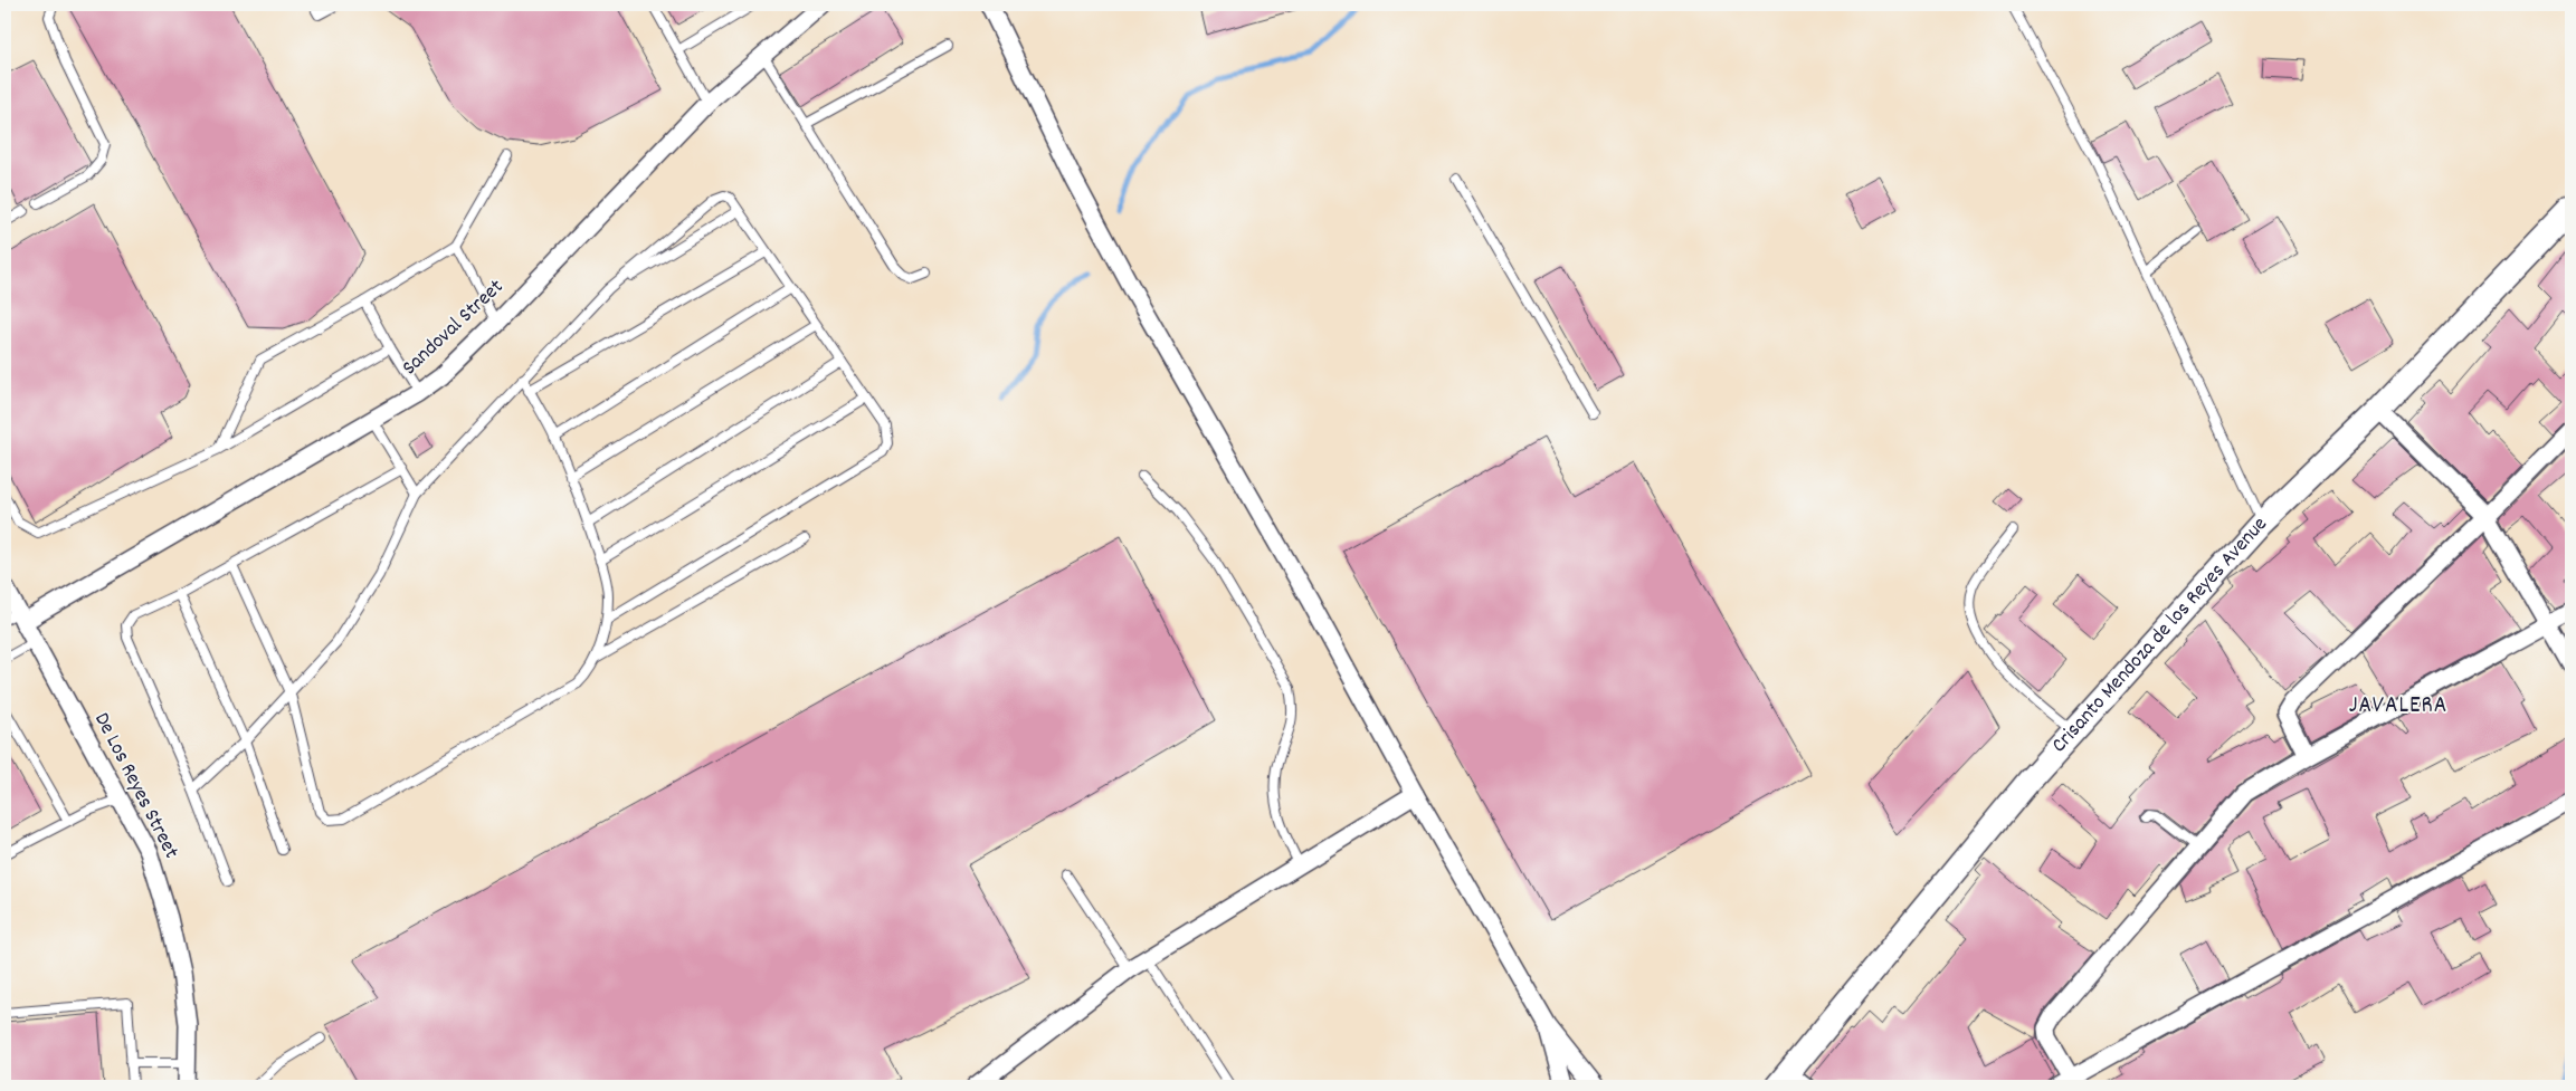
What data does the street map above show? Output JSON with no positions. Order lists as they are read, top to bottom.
{
  "streets": {
    "main road": ["Crisanto Mendoza de los Reyes Avenue"],
    "street": ["Sandoval Street", "De Los Reyes Street"]
  },
  "crossings": [
    ["Sandoval Street", "De Los Reyes Street"]
  ],
  "districts": ["JAVALERA"]
}
